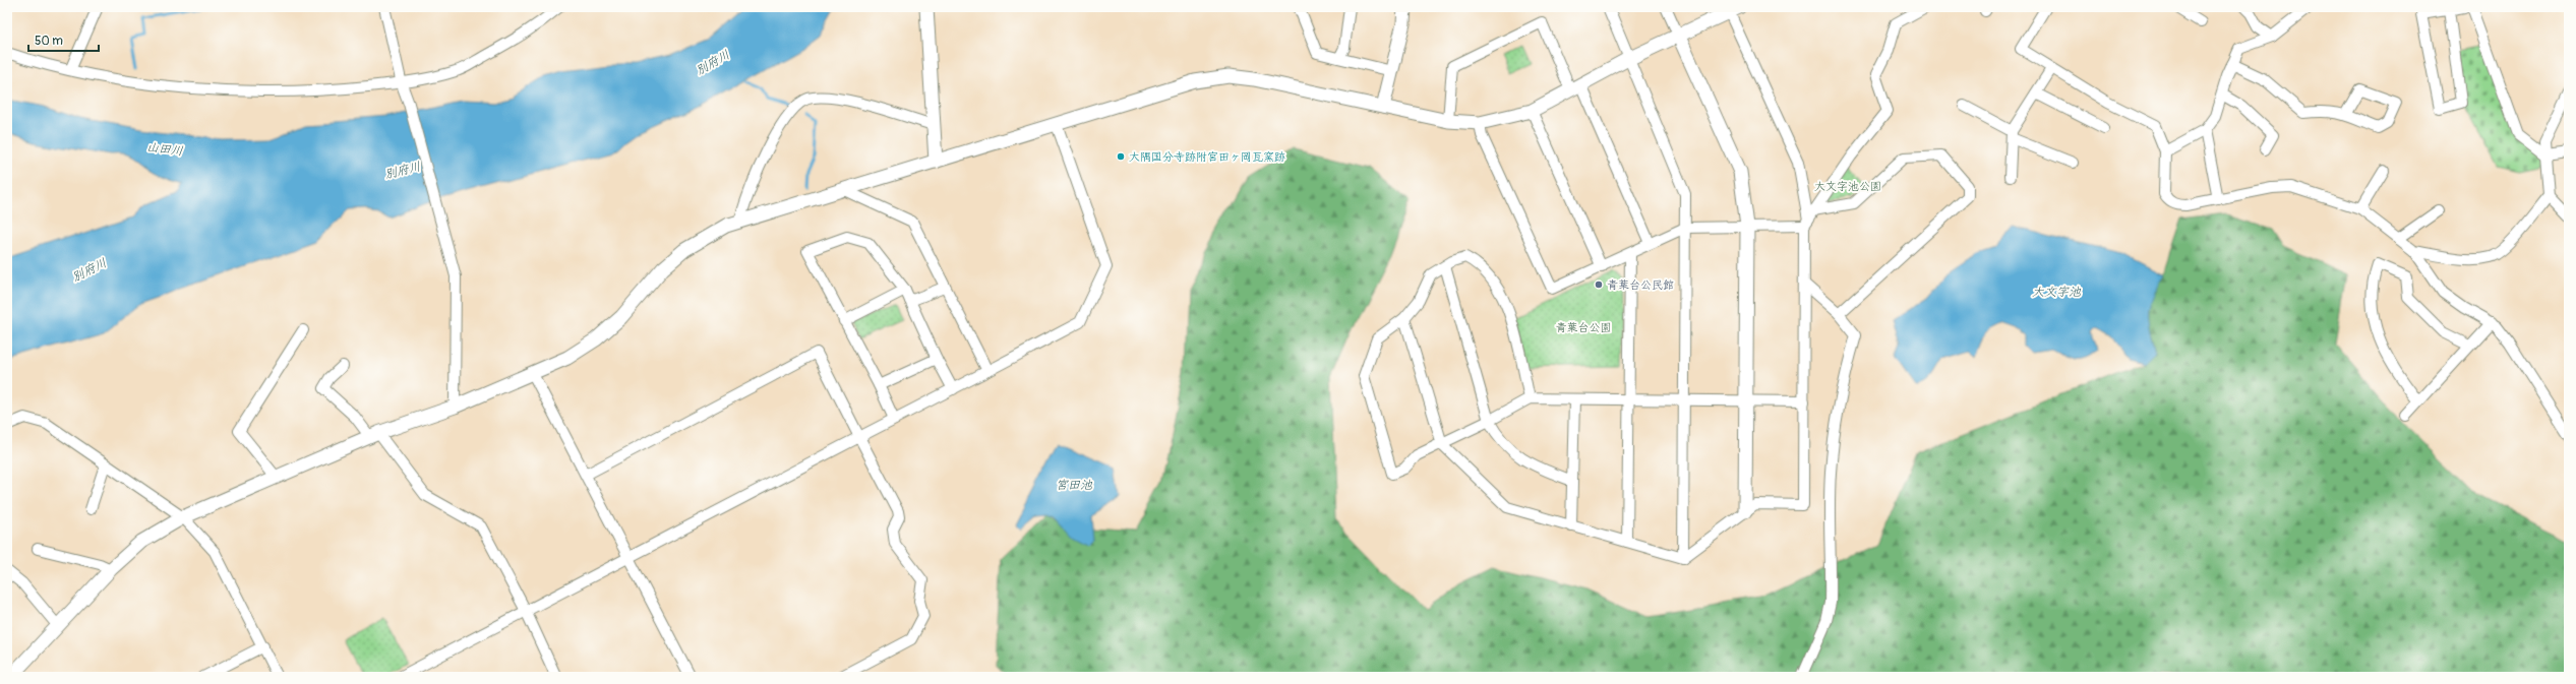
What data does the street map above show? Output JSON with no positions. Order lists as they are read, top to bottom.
{
  "water": [
    "別府川",
    "山田川",
    "大文字池",
    "宮田池"
  ],
  "parks": ["大文字池公園", "青葉台公園"],
  "places": ["大隅国分寺跡附宮田ヶ岡瓦窯跡", "青葉台公民館"],
  "scale_bar": "50 m"
}
